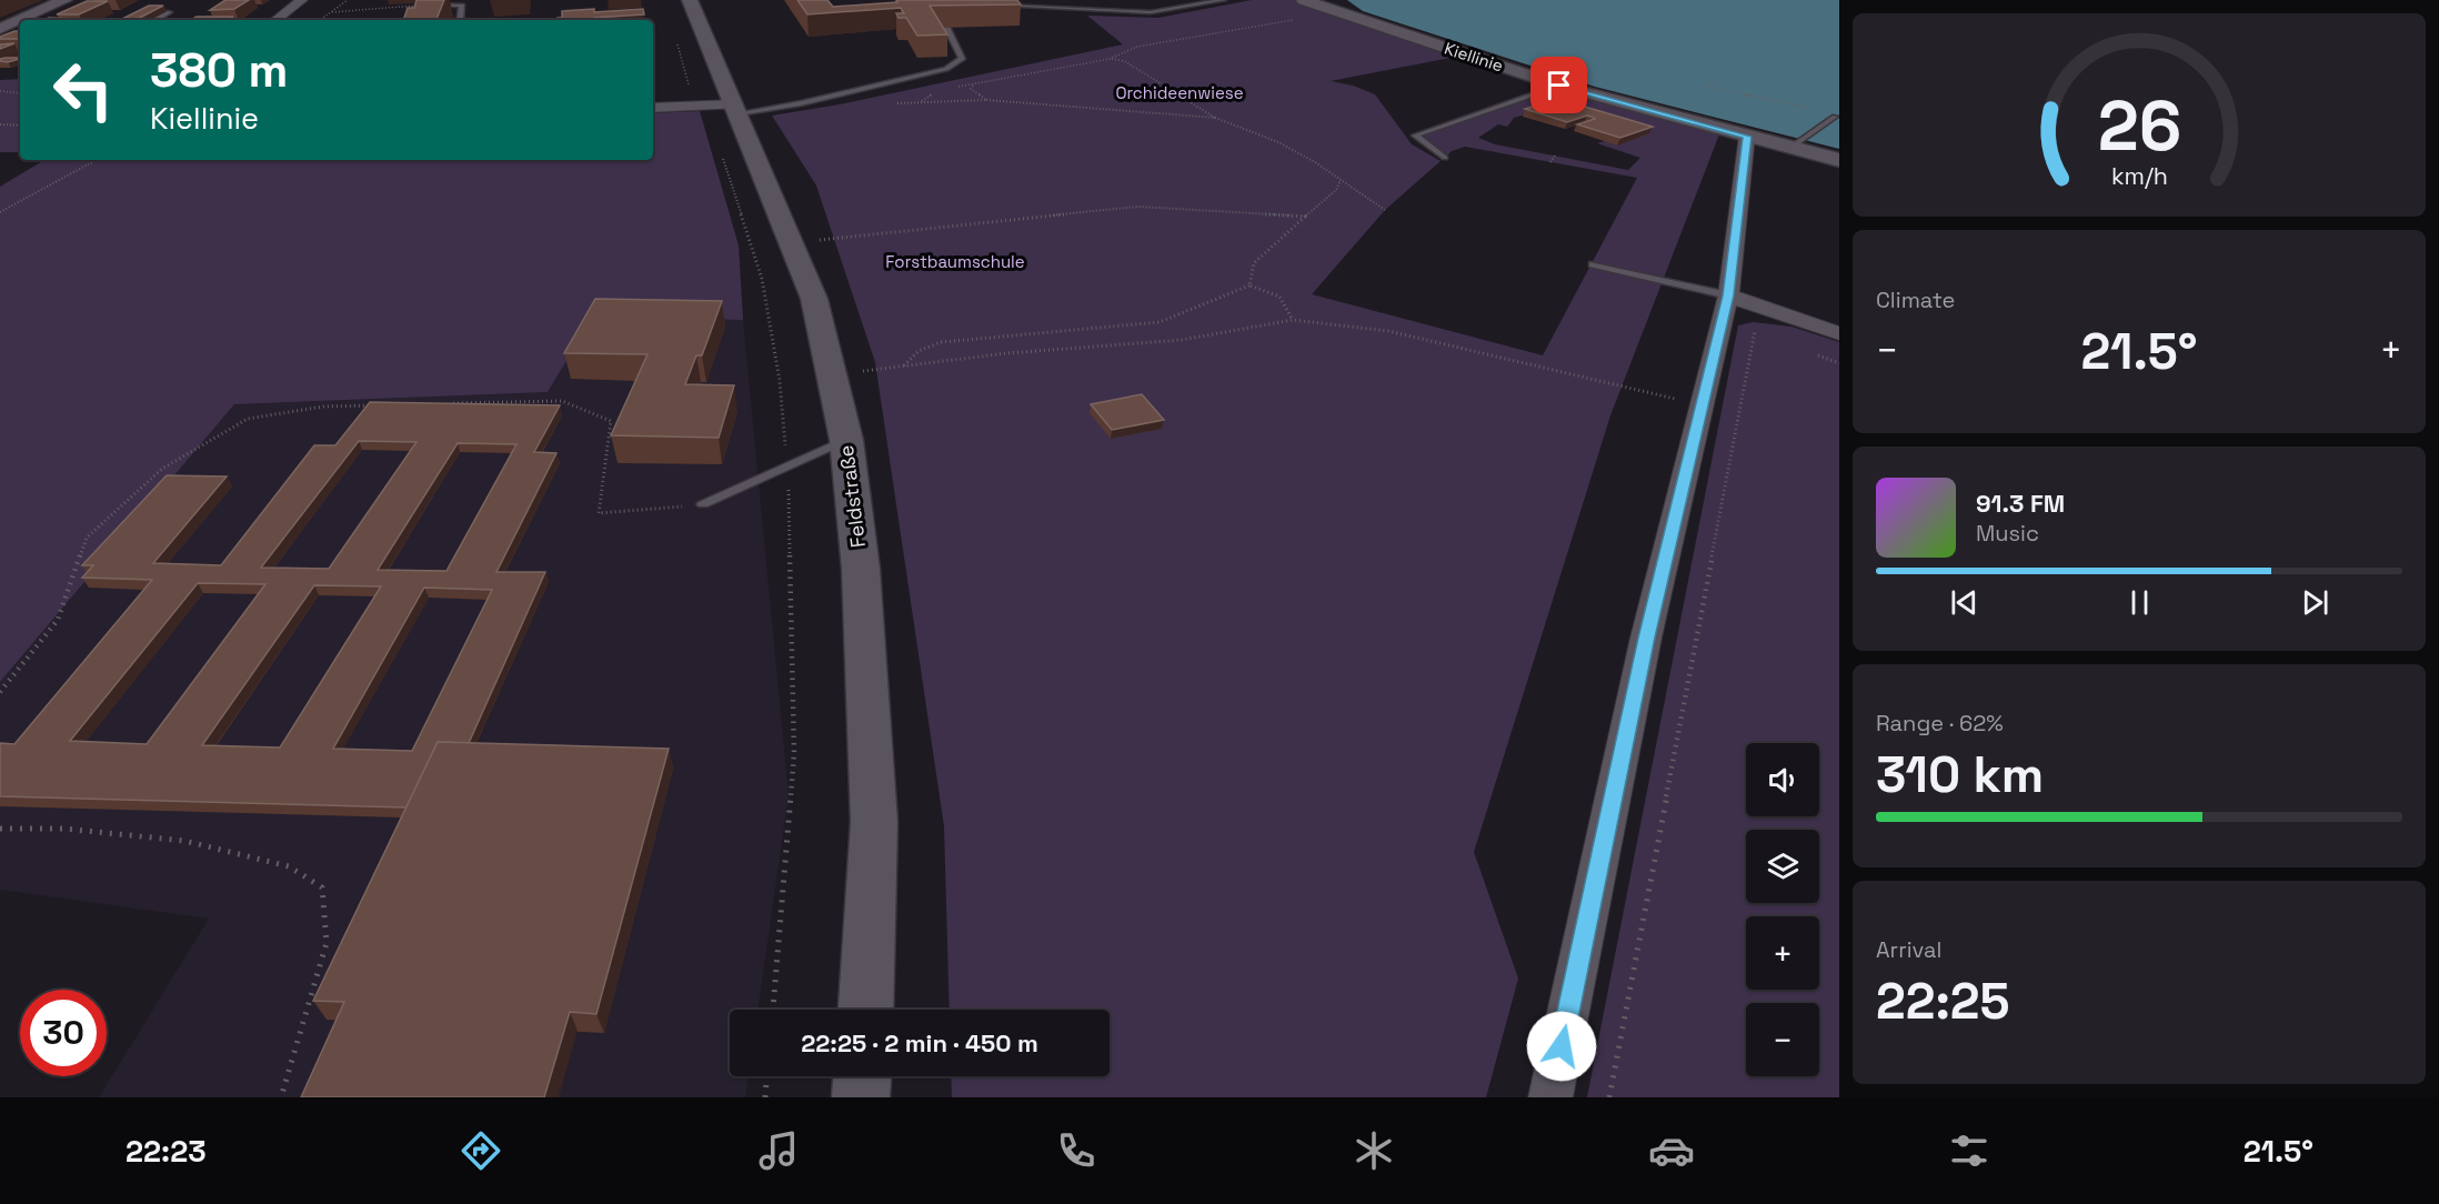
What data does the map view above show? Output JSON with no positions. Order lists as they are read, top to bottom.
{
  "streets": {
    "street": ["Kiellinie", "Feldstraße"]
  },
  "parks": ["Orchideenwiese", "Forstbaumschule"],
  "page": {
    "turn": ["380 m", "Kiellinie"],
    "tile": [
      "Climate",
      ["Range · 62%", "310 km"],
      ["Arrival", "22:25"]
    ],
    "heat": ["−", "21.5°", "+"],
    "song": ["91.3 FM", "Music"],
    "map_buttons": ["+", "−"],
    "limit": "30",
    "trip": "22:25 · 2 min · 450 m",
    "tabs": ["22:23", "21.5°"],
    "gauge": ["26", "km/h"]
  }
}
